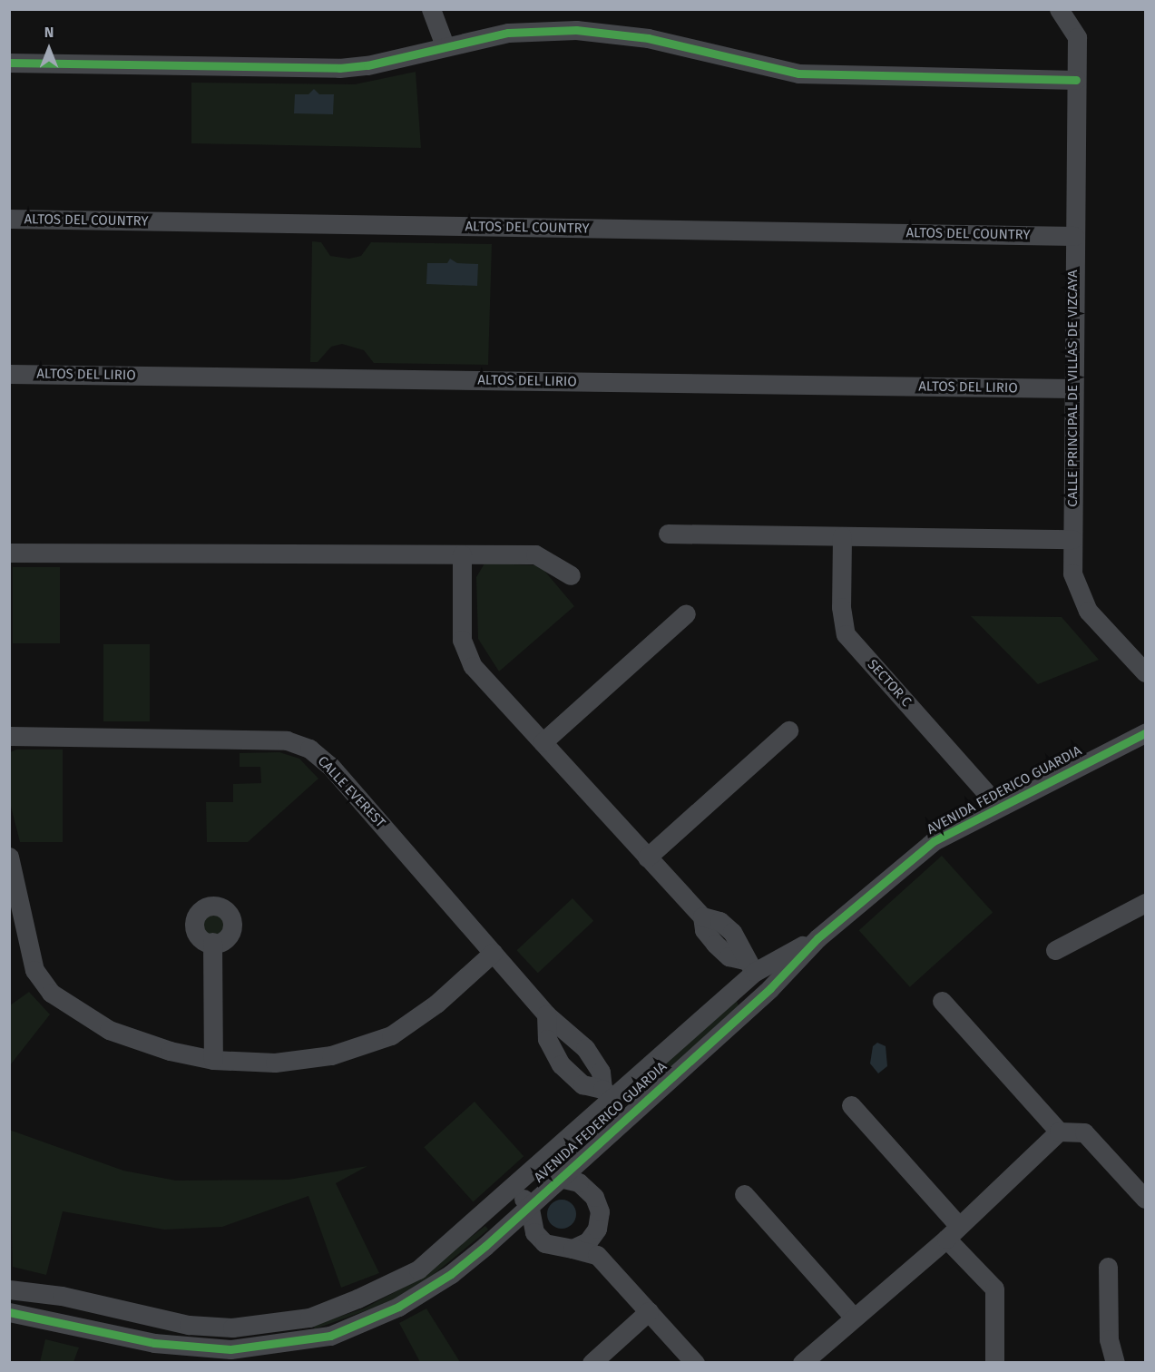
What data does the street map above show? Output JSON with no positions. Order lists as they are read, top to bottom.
{
  "streets": {
    "street": [
      "ALTOS DEL COUNTRY",
      "ALTOS DEL LIRIO",
      "CALLE PRINCIPAL DE VILLAS DE VIZCAYA",
      "SECTOR C",
      "AVENIDA FEDERICO GUARDIA",
      "CALLE EVEREST"
    ]
  },
  "crossings": [
    ["ALTOS DEL COUNTRY", "CALLE PRINCIPAL DE VILLAS DE VIZCAYA"],
    ["ALTOS DEL LIRIO", "CALLE PRINCIPAL DE VILLAS DE VIZCAYA"],
    ["SECTOR C", "AVENIDA FEDERICO GUARDIA"],
    ["AVENIDA FEDERICO GUARDIA", "CALLE EVEREST"]
  ],
  "north": "top"
}
